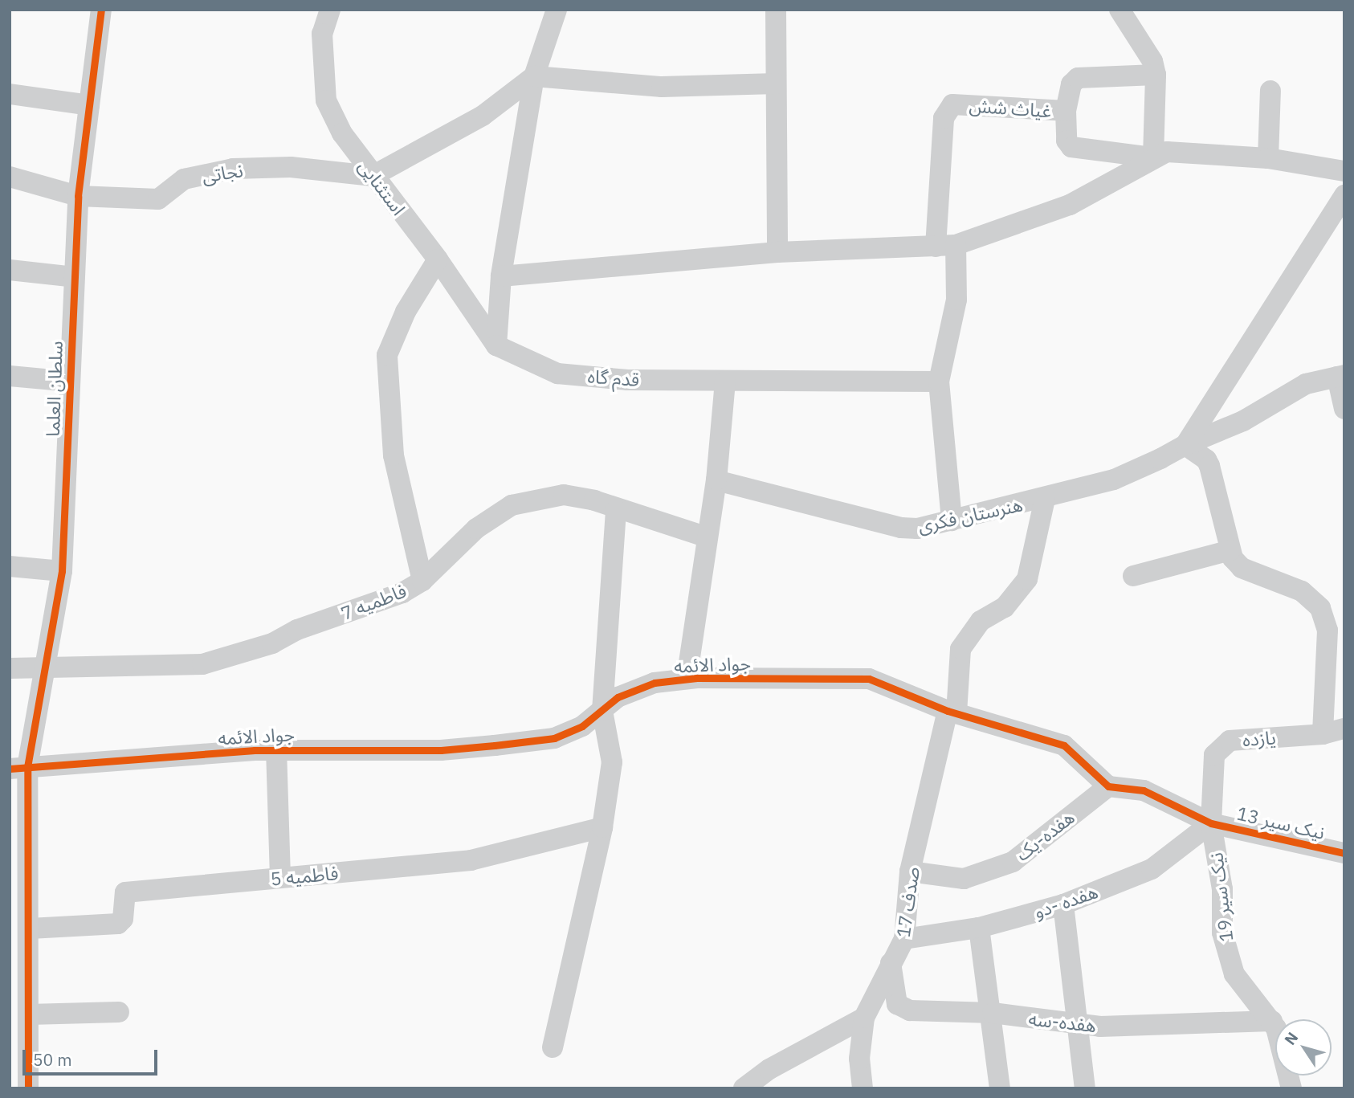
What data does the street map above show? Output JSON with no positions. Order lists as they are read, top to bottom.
{
  "streets": {
    "street": [
      "غیاث شش",
      "نجاتی",
      "استثنایی",
      "قدم گاه",
      "سلطان العلما",
      "هنرستان فکری",
      "فاطمیه 7",
      "جواد الائمه",
      "یازده",
      "نیک سیر 13",
      "هفده-یک",
      "فاطمیه 5",
      "نیک سیر 19",
      "هفده -دو",
      "صدف 17",
      "هفده-سه"
    ]
  },
  "crossings": [
    ["غیاث شش", "قدم گاه"],
    ["نجاتی", "استثنایی"],
    ["نجاتی", "سلطان العلما"],
    ["استثنایی", "قدم گاه"],
    ["سلطان العلما", "فاطمیه 7"],
    ["سلطان العلما", "جواد الائمه"],
    ["سلطان العلما", "فاطمیه 5"],
    ["هنرستان فکری", "صدف 17"],
    ["جواد الائمه", "هفده-یک"],
    ["جواد الائمه", "صدف 17"],
    ["یازده", "نیک سیر 13"],
    ["یازده", "نیک سیر 19"],
    ["یازده", "هفده -دو"],
    ["نیک سیر 13", "نیک سیر 19"],
    ["نیک سیر 13", "هفده -دو"],
    ["هفده-یک", "صدف 17"],
    ["نیک سیر 19", "هفده -دو"],
    ["نیک سیر 19", "هفده-سه"],
    ["هفده -دو", "صدف 17"],
    ["صدف 17", "هفده-سه"]
  ],
  "scale_bar": "50 m",
  "north": "top left"
}
